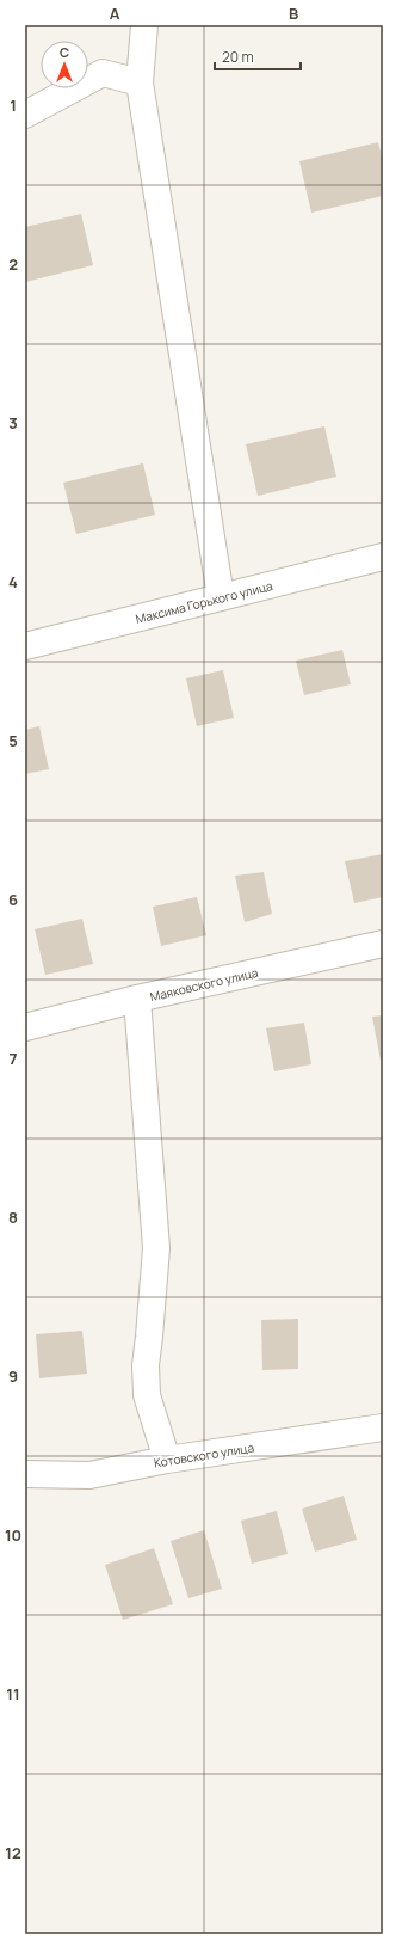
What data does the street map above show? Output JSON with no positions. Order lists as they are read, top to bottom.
{
  "streets": {
    "street": ["Максима Горького улица", "Маяковского улица", "Котовского улица"]
  },
  "scale_bar": "20 m",
  "north": "top",
  "grid": {
    "columns": ["A", "B"],
    "rows": [
      "1",
      "2",
      "3",
      "4",
      "5",
      "6",
      "7",
      "8",
      "9",
      "10",
      "11",
      "12"
    ]
  }
}
